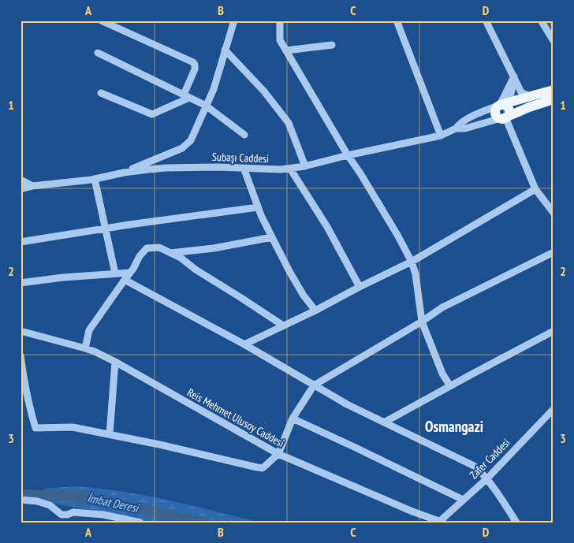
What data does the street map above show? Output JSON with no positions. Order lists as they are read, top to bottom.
{
  "streets": {
    "street": ["Subaşı Caddesi", "Reis Mehmet Ulusoy Caddesi", "Zafer Caddesi"]
  },
  "crossings": [
    ["Reis Mehmet Ulusoy Caddesi", "Zafer Caddesi"]
  ],
  "districts": ["Osmangazi"],
  "water": ["İmbat Deresi"],
  "grid": {
    "columns": [
      "A",
      "B",
      "C",
      "D"
    ],
    "rows": ["1", "2", "3"]
  }
}
